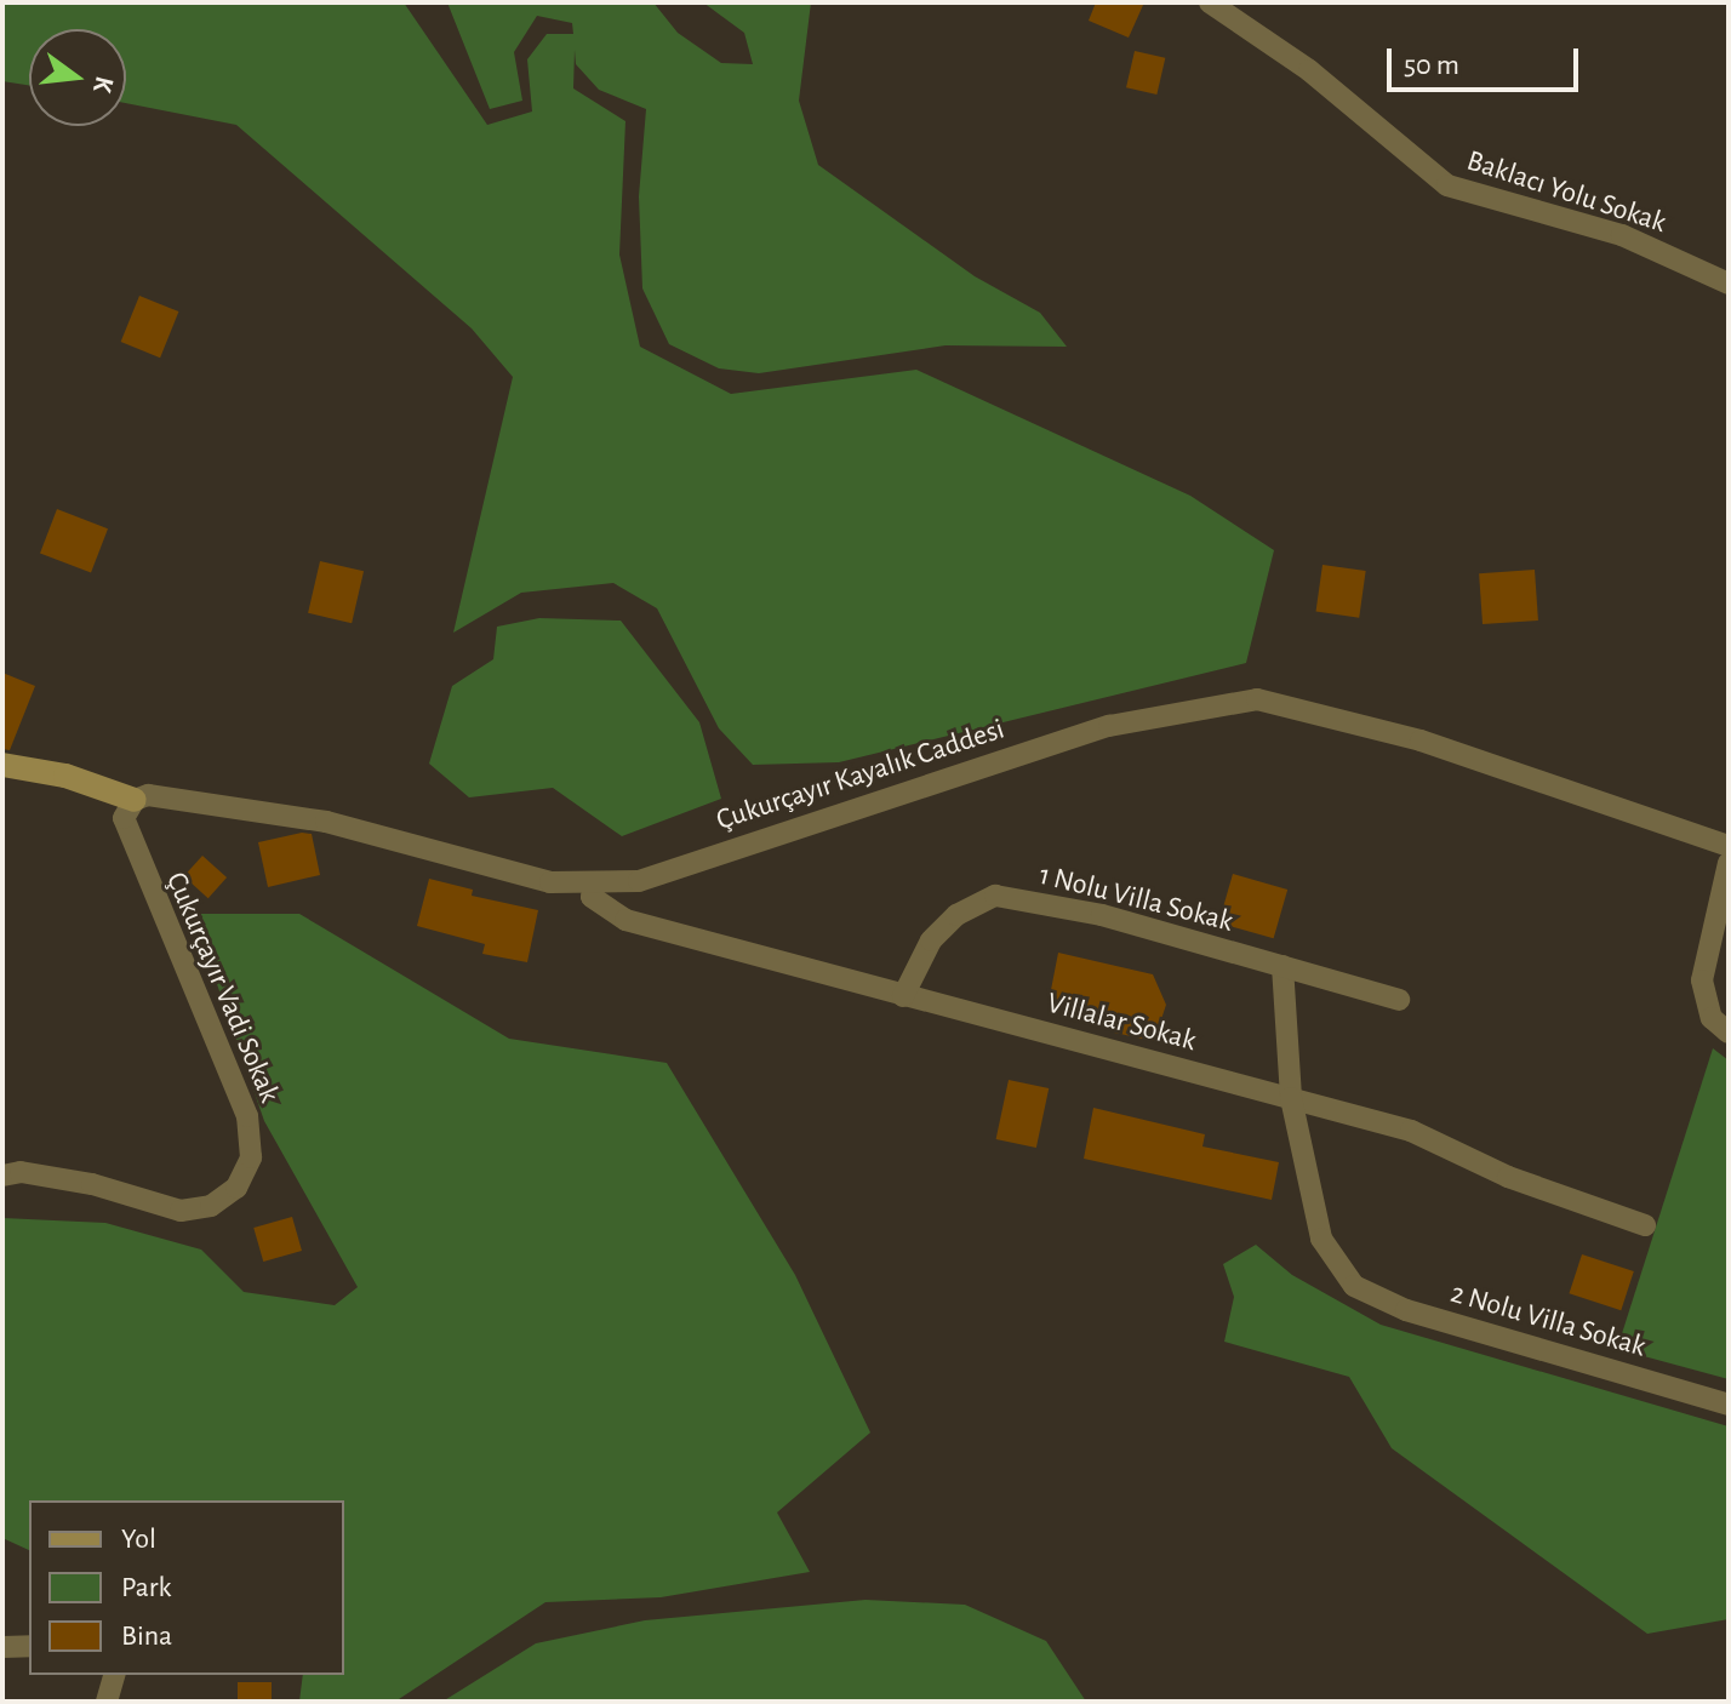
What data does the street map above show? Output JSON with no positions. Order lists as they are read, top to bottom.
{
  "streets": {
    "street": [
      "Baklacı Yolu Sokak",
      "Çukurçayır Kayalık Caddesi",
      "1 Nolu Villa Sokak",
      "Çukurçayır Vadi Sokak",
      "Villalar Sokak",
      "2 Nolu Villa Sokak"
    ]
  },
  "crossings": [
    ["Çukurçayır Kayalık Caddesi", "Çukurçayır Vadi Sokak"],
    ["Çukurçayır Kayalık Caddesi", "Villalar Sokak"],
    ["1 Nolu Villa Sokak", "Villalar Sokak"],
    ["Villalar Sokak", "2 Nolu Villa Sokak"]
  ],
  "legend": ["Yol", "Park", "Bina"],
  "scale_bar": "50 m",
  "north": "right"
}
